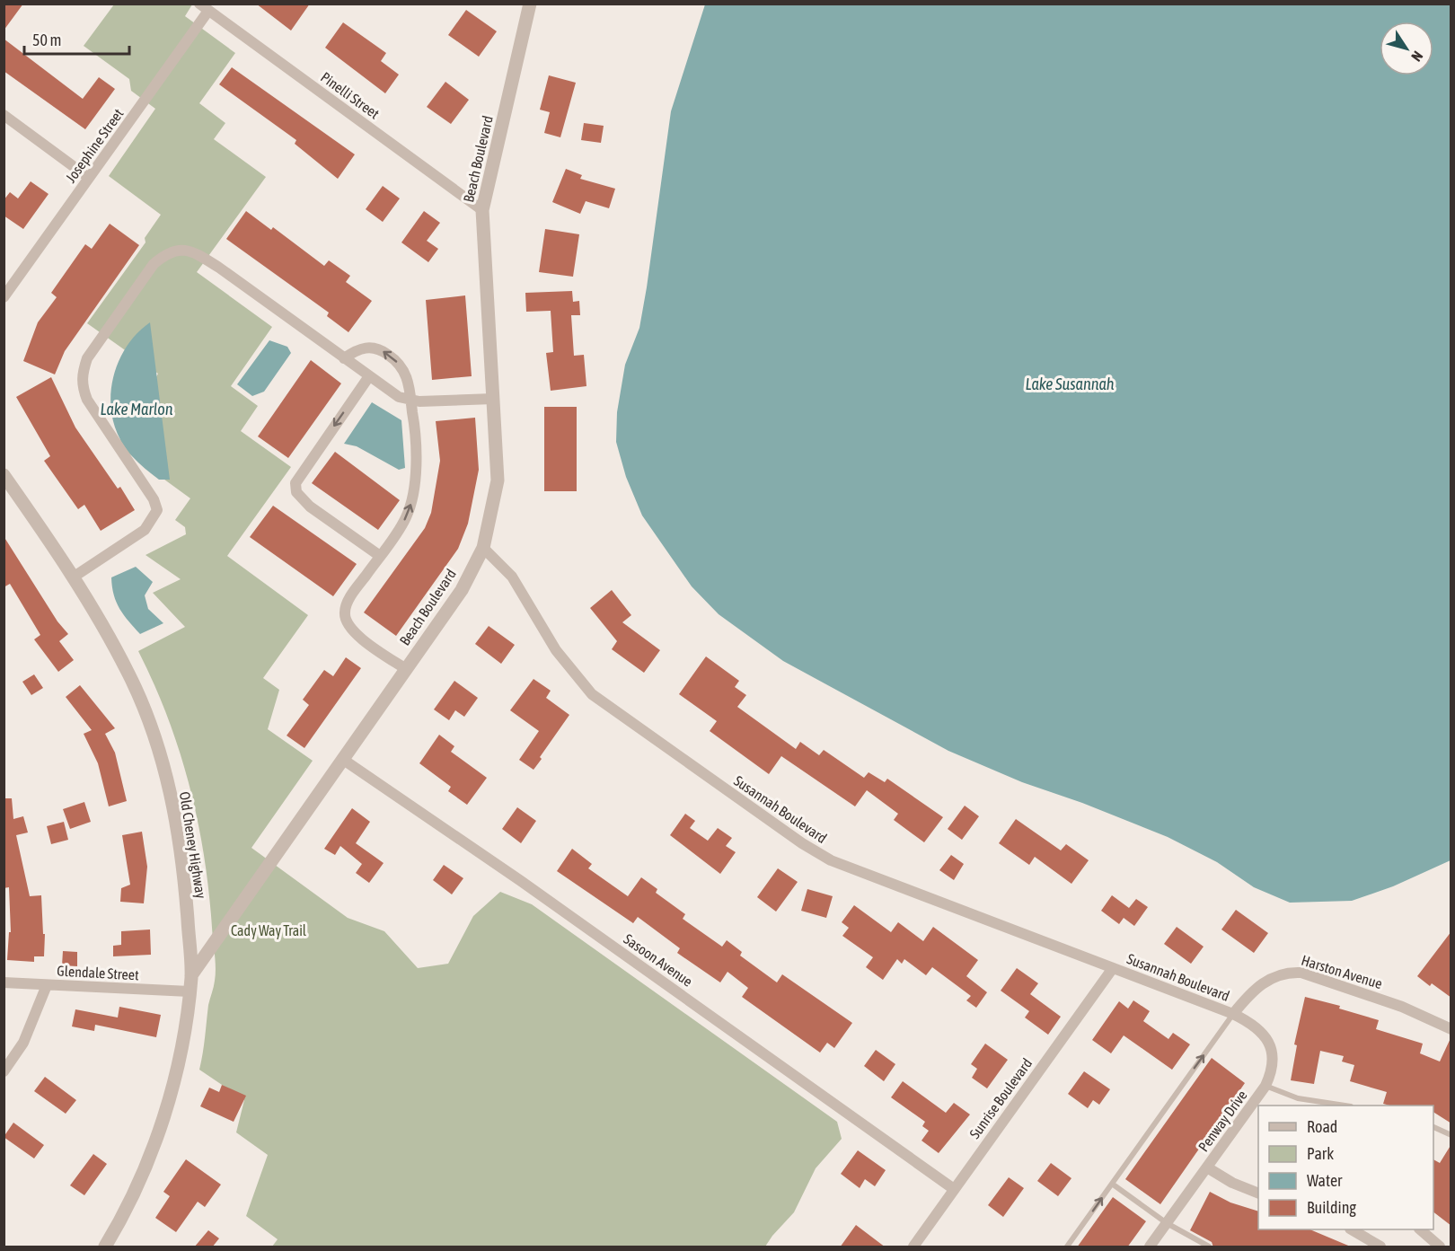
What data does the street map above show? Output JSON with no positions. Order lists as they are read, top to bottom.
{
  "streets": {
    "street": [
      "Pinelli Street",
      "Josephine Street",
      "Beach Boulevard",
      "Susannah Boulevard",
      "Old Cheney Highway",
      "Sasoon Avenue",
      "Harston Avenue",
      "Glendale Street",
      "Sunrise Boulevard",
      "Penway Drive"
    ]
  },
  "crossings": [
    ["Pinelli Street", "Josephine Street"],
    ["Pinelli Street", "Beach Boulevard"],
    ["Beach Boulevard", "Susannah Boulevard"],
    ["Beach Boulevard", "Old Cheney Highway"],
    ["Beach Boulevard", "Sasoon Avenue"],
    ["Susannah Boulevard", "Harston Avenue"],
    ["Susannah Boulevard", "Sunrise Boulevard"],
    ["Susannah Boulevard", "Penway Drive"],
    ["Old Cheney Highway", "Glendale Street"],
    ["Sasoon Avenue", "Sunrise Boulevard"],
    ["Harston Avenue", "Penway Drive"]
  ],
  "water": ["Lake Susannah", "Lake Marlon"],
  "parks": ["Cady Way Trail"],
  "legend": [
    "Road",
    "Park",
    "Water",
    "Building"
  ],
  "scale_bar": "50 m",
  "north": "bottom right"
}
